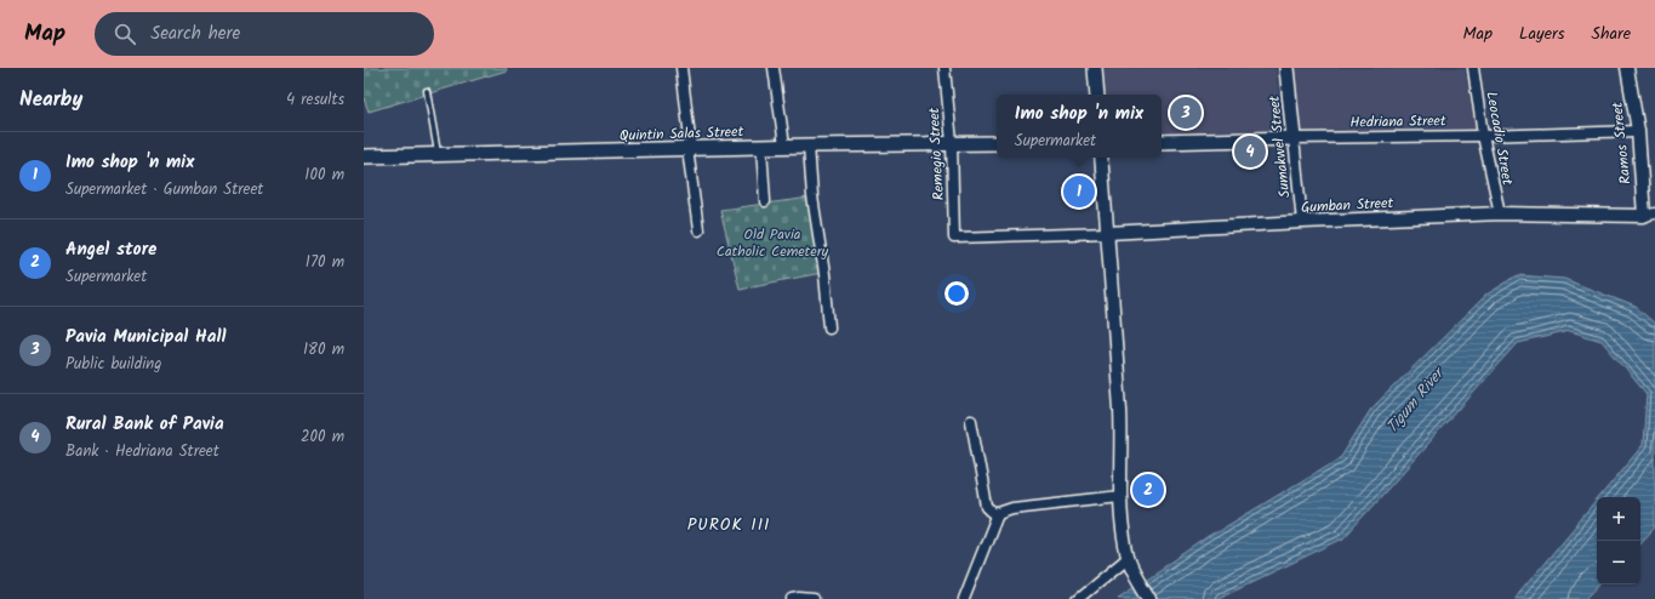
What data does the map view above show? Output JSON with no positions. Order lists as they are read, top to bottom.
{
  "streets": {
    "main road": ["Hedriana Street", "Quintin Salas Street", "Sumakwel Street"],
    "street": [
      "Leocadio Street",
      "Ramos Street",
      "Remegio Street",
      "Gumban Street"
    ]
  },
  "crossings": [
    ["Hedriana Street", "Leocadio Street"],
    ["Hedriana Street", "Ramos Street"],
    ["Hedriana Street", "Sumakwel Street"],
    ["Quintin Salas Street", "Remegio Street"],
    ["Leocadio Street", "Gumban Street"],
    ["Ramos Street", "Gumban Street"],
    ["Sumakwel Street", "Gumban Street"],
    ["Remegio Street", "Gumban Street"]
  ],
  "districts": ["PUROK III"],
  "water": ["Tigum River"],
  "parks": ["Old Pavia Catholic Cemetery"],
  "page": {
    "header": "Map",
    "search": "Search here",
    "nav": ["Map", "Layers", "Share"],
    "heading": ["Nearby", "4 results"],
    "popup": ["Imo shop 'n mix", "Supermarket"],
    "pins": [
      "3",
      "4",
      "1",
      "2"
    ],
    "list": [
      {
        "mark": "1",
        "name": "Imo shop 'n mix",
        "note": "Supermarket · Gumban Street",
        "value": "100 m"
      },
      {
        "mark": "2",
        "name": "Angel store",
        "note": "Supermarket",
        "value": "170 m"
      },
      {
        "mark": "3",
        "name": "Pavia Municipal Hall",
        "note": "Public building",
        "value": "180 m"
      },
      {
        "mark": "4",
        "name": "Rural Bank of Pavia",
        "note": "Bank · Hedriana Street",
        "value": "200 m"
      }
    ],
    "map_buttons": ["+", "−"]
  }
}
